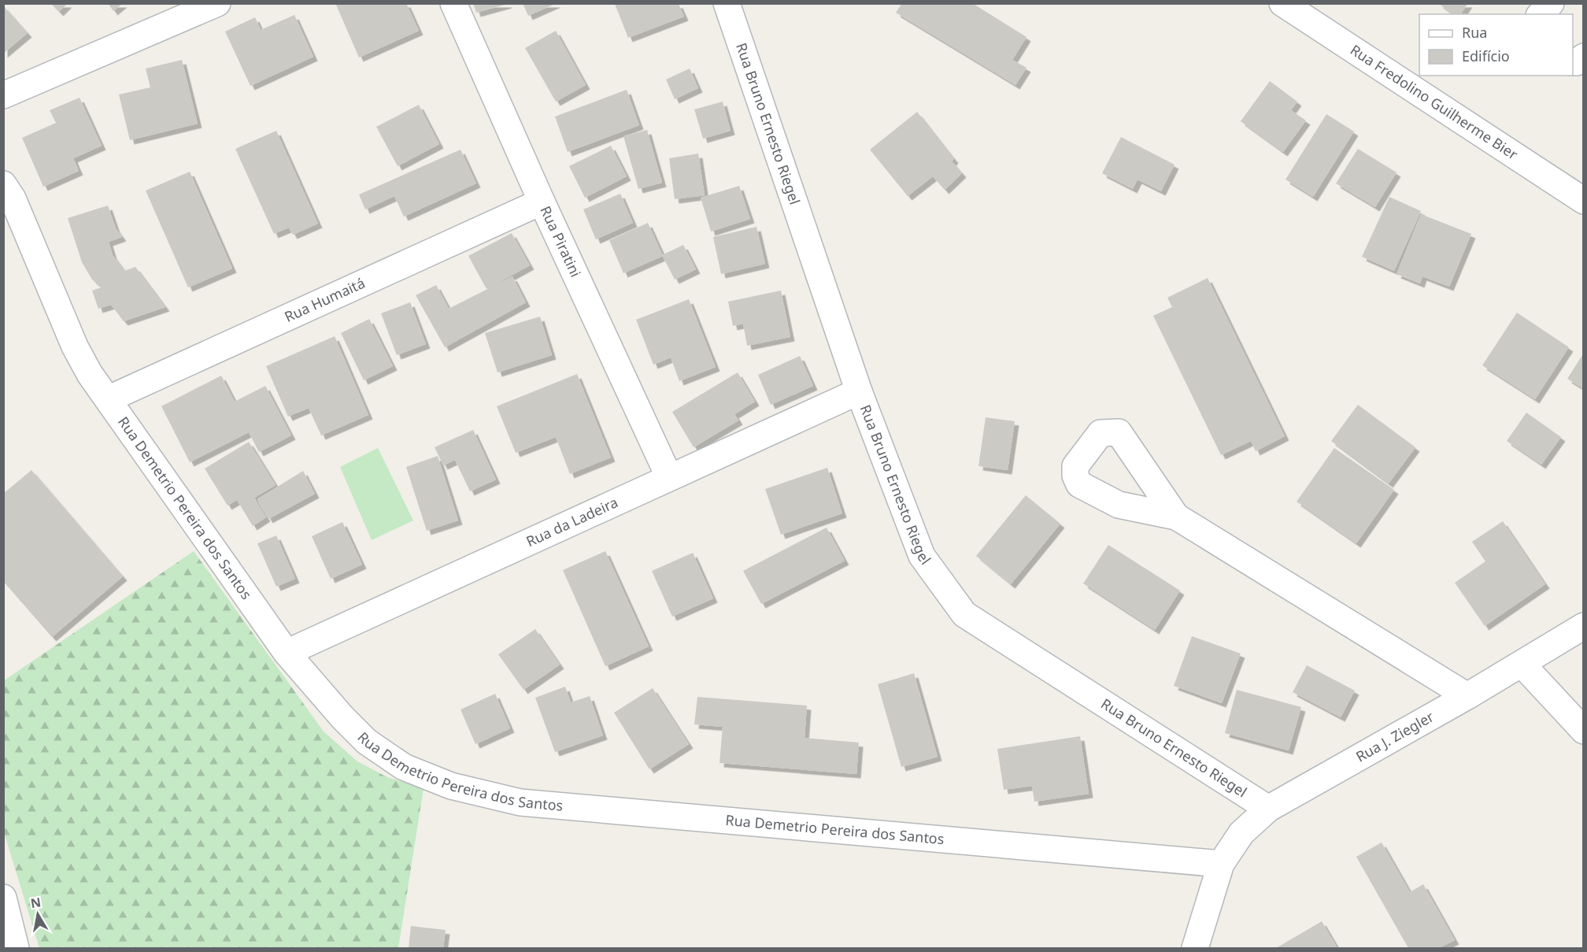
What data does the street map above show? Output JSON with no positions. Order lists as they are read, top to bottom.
{
  "streets": {
    "street": [
      "Rua Fredolino Guilherme Bier",
      "Rua Bruno Ernesto Riegel",
      "Rua Piratini",
      "Rua Humaitá",
      "Rua Demetrio Pereira dos Santos",
      "Rua da Ladeira",
      "Rua J. Ziegler"
    ]
  },
  "crossings": [
    ["Rua Bruno Ernesto Riegel", "Rua da Ladeira"],
    ["Rua Bruno Ernesto Riegel", "Rua J. Ziegler"],
    ["Rua Piratini", "Rua Humaitá"],
    ["Rua Piratini", "Rua da Ladeira"],
    ["Rua Humaitá", "Rua Demetrio Pereira dos Santos"],
    ["Rua Demetrio Pereira dos Santos", "Rua da Ladeira"],
    ["Rua Demetrio Pereira dos Santos", "Rua J. Ziegler"]
  ],
  "legend": ["Rua", "Edifício"],
  "north": "top"
}
